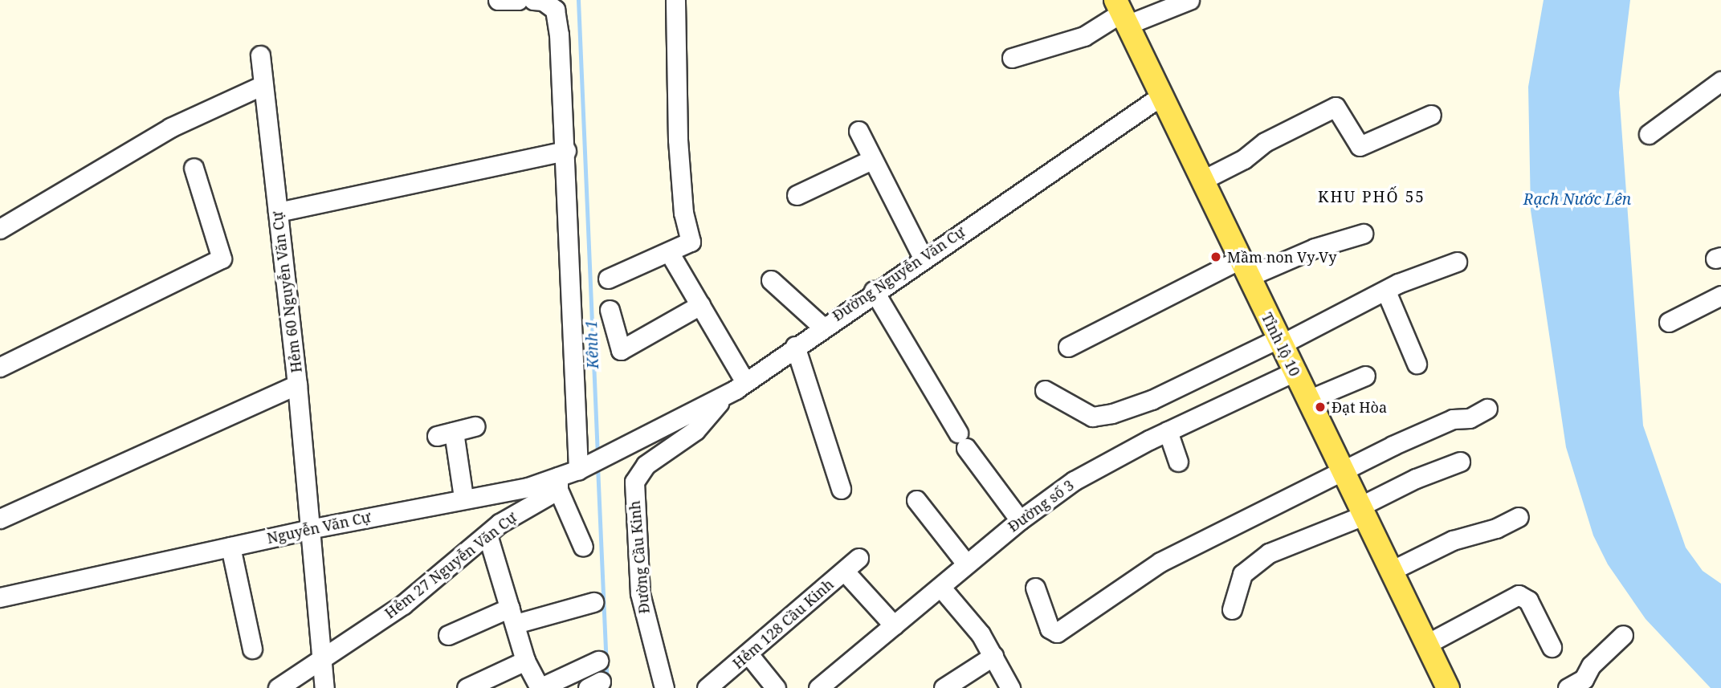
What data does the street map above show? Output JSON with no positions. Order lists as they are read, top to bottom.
{
  "streets": {
    "main road": ["Tỉnh lộ 10"],
    "street": [
      "Đường Nguyễn Văn Cự",
      "Hẻm 60 Nguyễn Văn Cự",
      "Đường số 3",
      "Nguyễn Văn Cự",
      "Đường Cầu Kinh",
      "Hẻm 27 Nguyễn Văn Cự",
      "Hẻm 128 Cầu Kinh"
    ]
  },
  "crossings": [
    ["Đường Nguyễn Văn Cự", "Tỉnh lộ 10"],
    ["Đường Nguyễn Văn Cự", "Nguyễn Văn Cự"],
    ["Đường Nguyễn Văn Cự", "Đường Cầu Kinh"],
    ["Hẻm 60 Nguyễn Văn Cự", "Nguyễn Văn Cự"],
    ["Hẻm 60 Nguyễn Văn Cự", "Hẻm 27 Nguyễn Văn Cự"],
    ["Tỉnh lộ 10", "Đường số 3"],
    ["Nguyễn Văn Cự", "Hẻm 27 Nguyễn Văn Cự"]
  ],
  "districts": ["KHU PHỐ 55"],
  "water": ["Rạch Nước Lên", "Kênh 1"],
  "places": ["Mầm non Vy Vy", "Đạt Hòa"]
}
